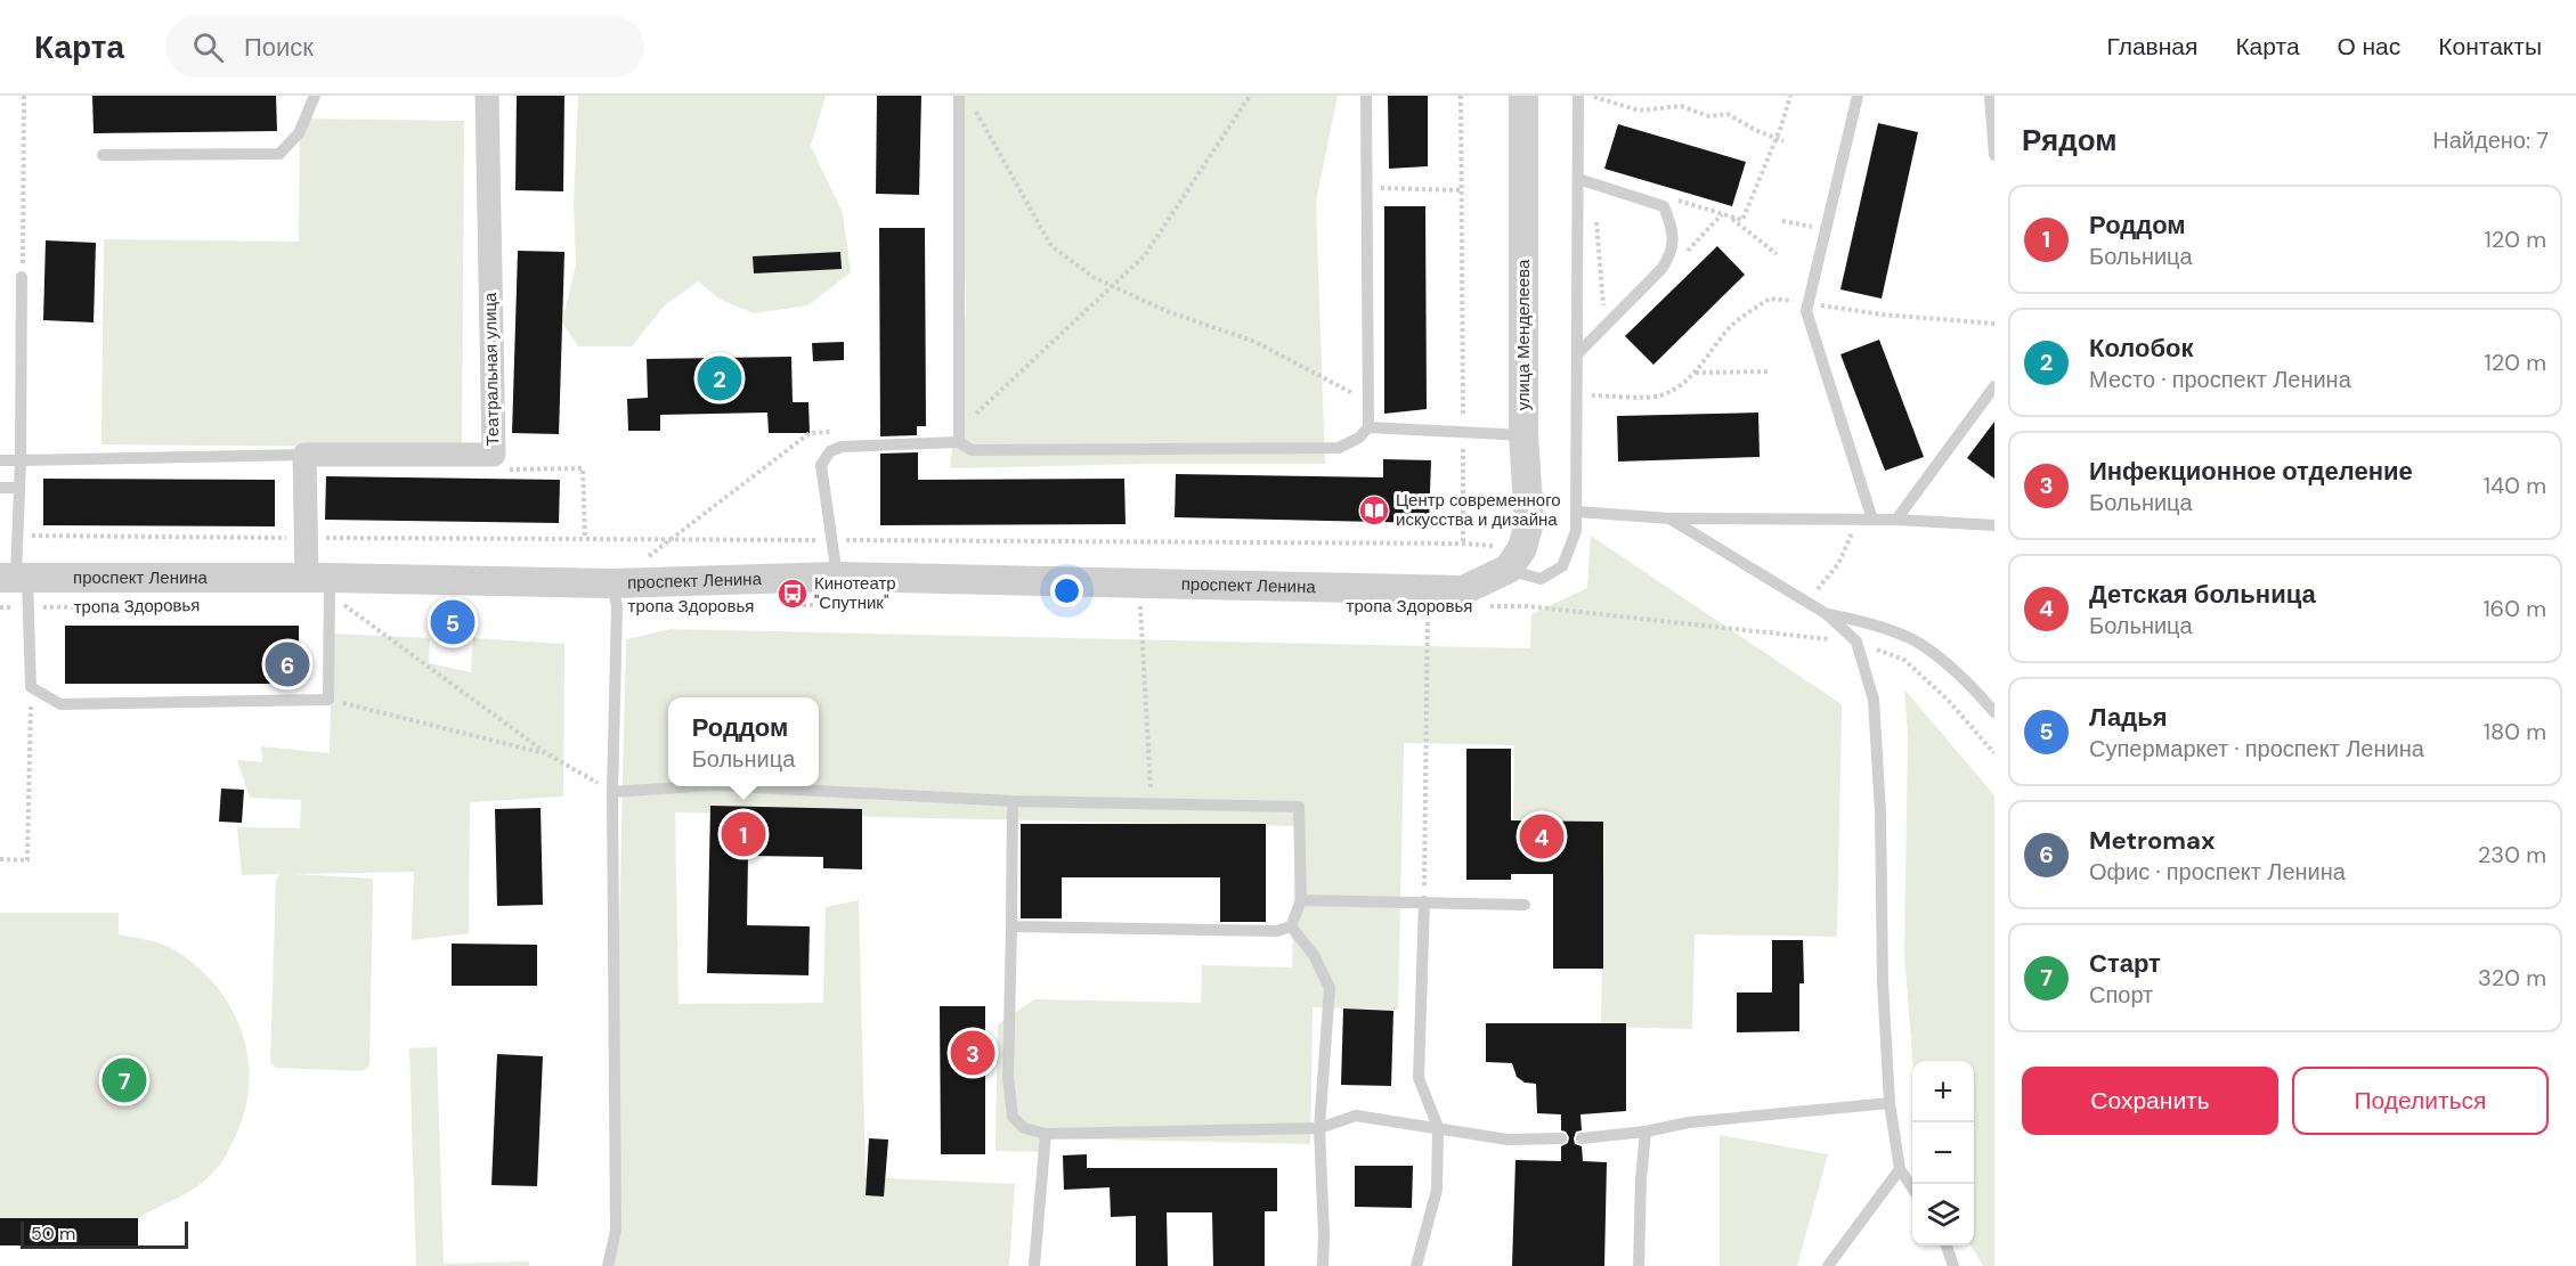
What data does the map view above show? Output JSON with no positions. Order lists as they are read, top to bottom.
{
  "streets": {
    "street": ["улица Менделеева", "Театральная улица", "проспект Ленина"],
    "path": ["тропа Здоровья"]
  },
  "crossings": [
    ["улица Менделеева", "проспект Ленина"]
  ],
  "places": {
    "library": ["Центр современного искусства и дизайна"],
    "bus stop": ["Кинотеатр \"Спутник\""]
  },
  "scale_bar": "50 m",
  "page": {
    "header": "Карта",
    "search": "Поиск",
    "nav": [
      "Главная",
      "Карта",
      "О нас",
      "Контакты"
    ],
    "heading": ["Рядом", "Найдено: 7"],
    "list": [
      {
        "mark": "1",
        "name": "Роддом",
        "note": "Больница",
        "value": "120 m"
      },
      {
        "mark": "2",
        "name": "Колобок",
        "note": "Место · проспект Ленина",
        "value": "120 m"
      },
      {
        "mark": "3",
        "name": "Инфекционное отделение",
        "note": "Больница",
        "value": "140 m"
      },
      {
        "mark": "4",
        "name": "Детская больница",
        "note": "Больница",
        "value": "160 m"
      },
      {
        "mark": "5",
        "name": "Ладья",
        "note": "Супермаркет · проспект Ленина",
        "value": "180 m"
      },
      {
        "mark": "6",
        "name": "Metromax",
        "note": "Офис · проспект Ленина",
        "value": "230 m"
      },
      {
        "mark": "7",
        "name": "Старт",
        "note": "Спорт",
        "value": "320 m"
      }
    ],
    "pins": [
      "2",
      "5",
      "6",
      "1",
      "4",
      "3",
      "7"
    ],
    "popup": ["Роддом", "Больница"],
    "buttons": ["Сохранить", "Поделиться"],
    "map_buttons": ["+", "−"],
    "scale": "50 m"
  }
}
